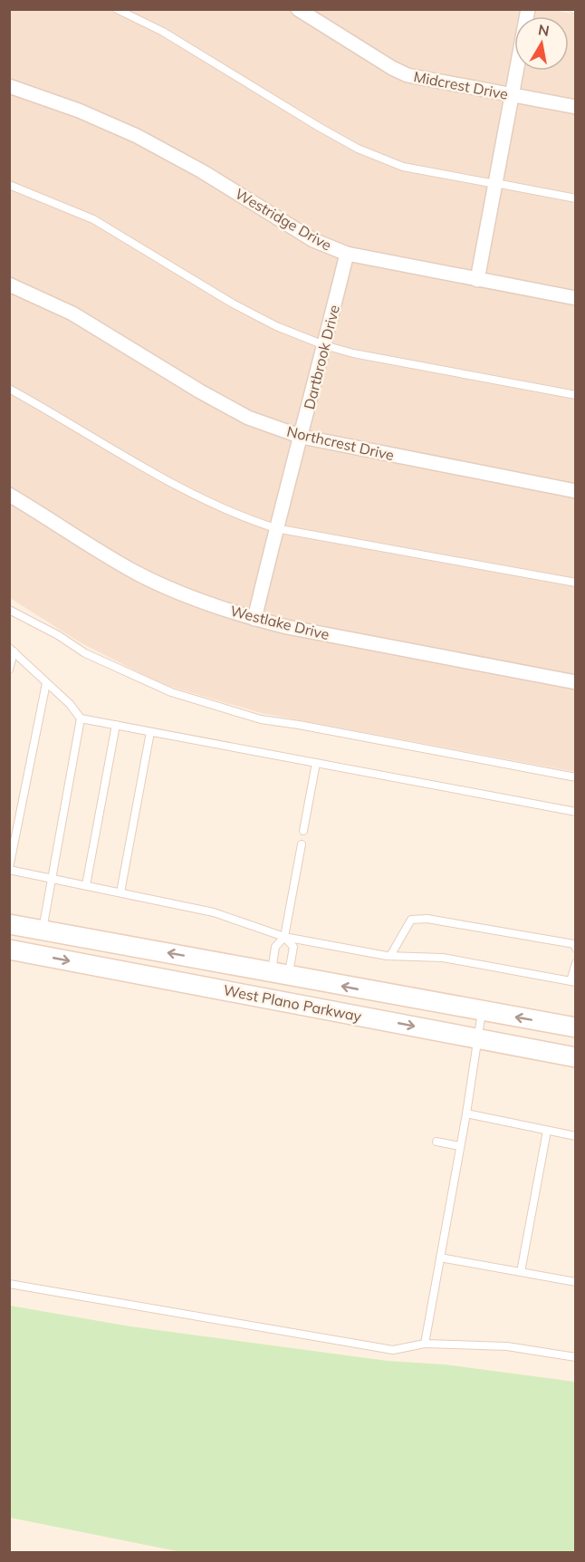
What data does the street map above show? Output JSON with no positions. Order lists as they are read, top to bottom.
{
  "streets": {
    "main road": ["West Plano Parkway"],
    "street": [
      "Midcrest Drive",
      "Westridge Drive",
      "Dartbrook Drive",
      "Northcrest Drive",
      "Westlake Drive"
    ]
  },
  "crossings": [
    ["Westridge Drive", "Dartbrook Drive"],
    ["Dartbrook Drive", "Northcrest Drive"],
    ["Dartbrook Drive", "Westlake Drive"]
  ],
  "north": "top"
}
